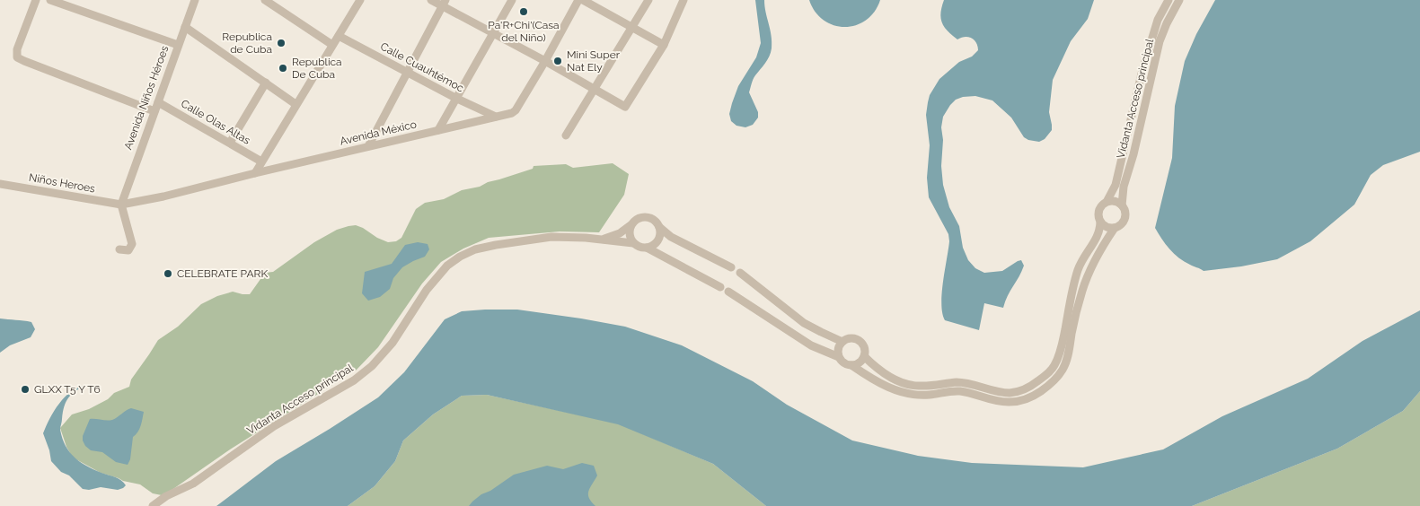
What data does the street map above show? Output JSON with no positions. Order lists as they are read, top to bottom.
{
  "streets": {
    "street": [
      "Calle Cuauhtémoc",
      "Avenida Niños Héroes",
      "Vidanta Acceso principal",
      "Calle Olas Altas",
      "Avenida México",
      "Niños Heroes"
    ]
  },
  "crossings": [
    ["Calle Cuauhtémoc", "Avenida México"],
    ["Avenida Niños Héroes", "Calle Olas Altas"],
    ["Avenida Niños Héroes", "Avenida México"],
    ["Avenida Niños Héroes", "Niños Heroes"],
    ["Avenida México", "Niños Heroes"]
  ],
  "places": [
    "Pa'R+Chi'(Casa del Niño)",
    "Republica de Cuba",
    "Mini Super Nat Ely",
    "Republica De Cuba",
    "CELEBRATE PARK",
    "GLXX T5 Y T6"
  ]
}
